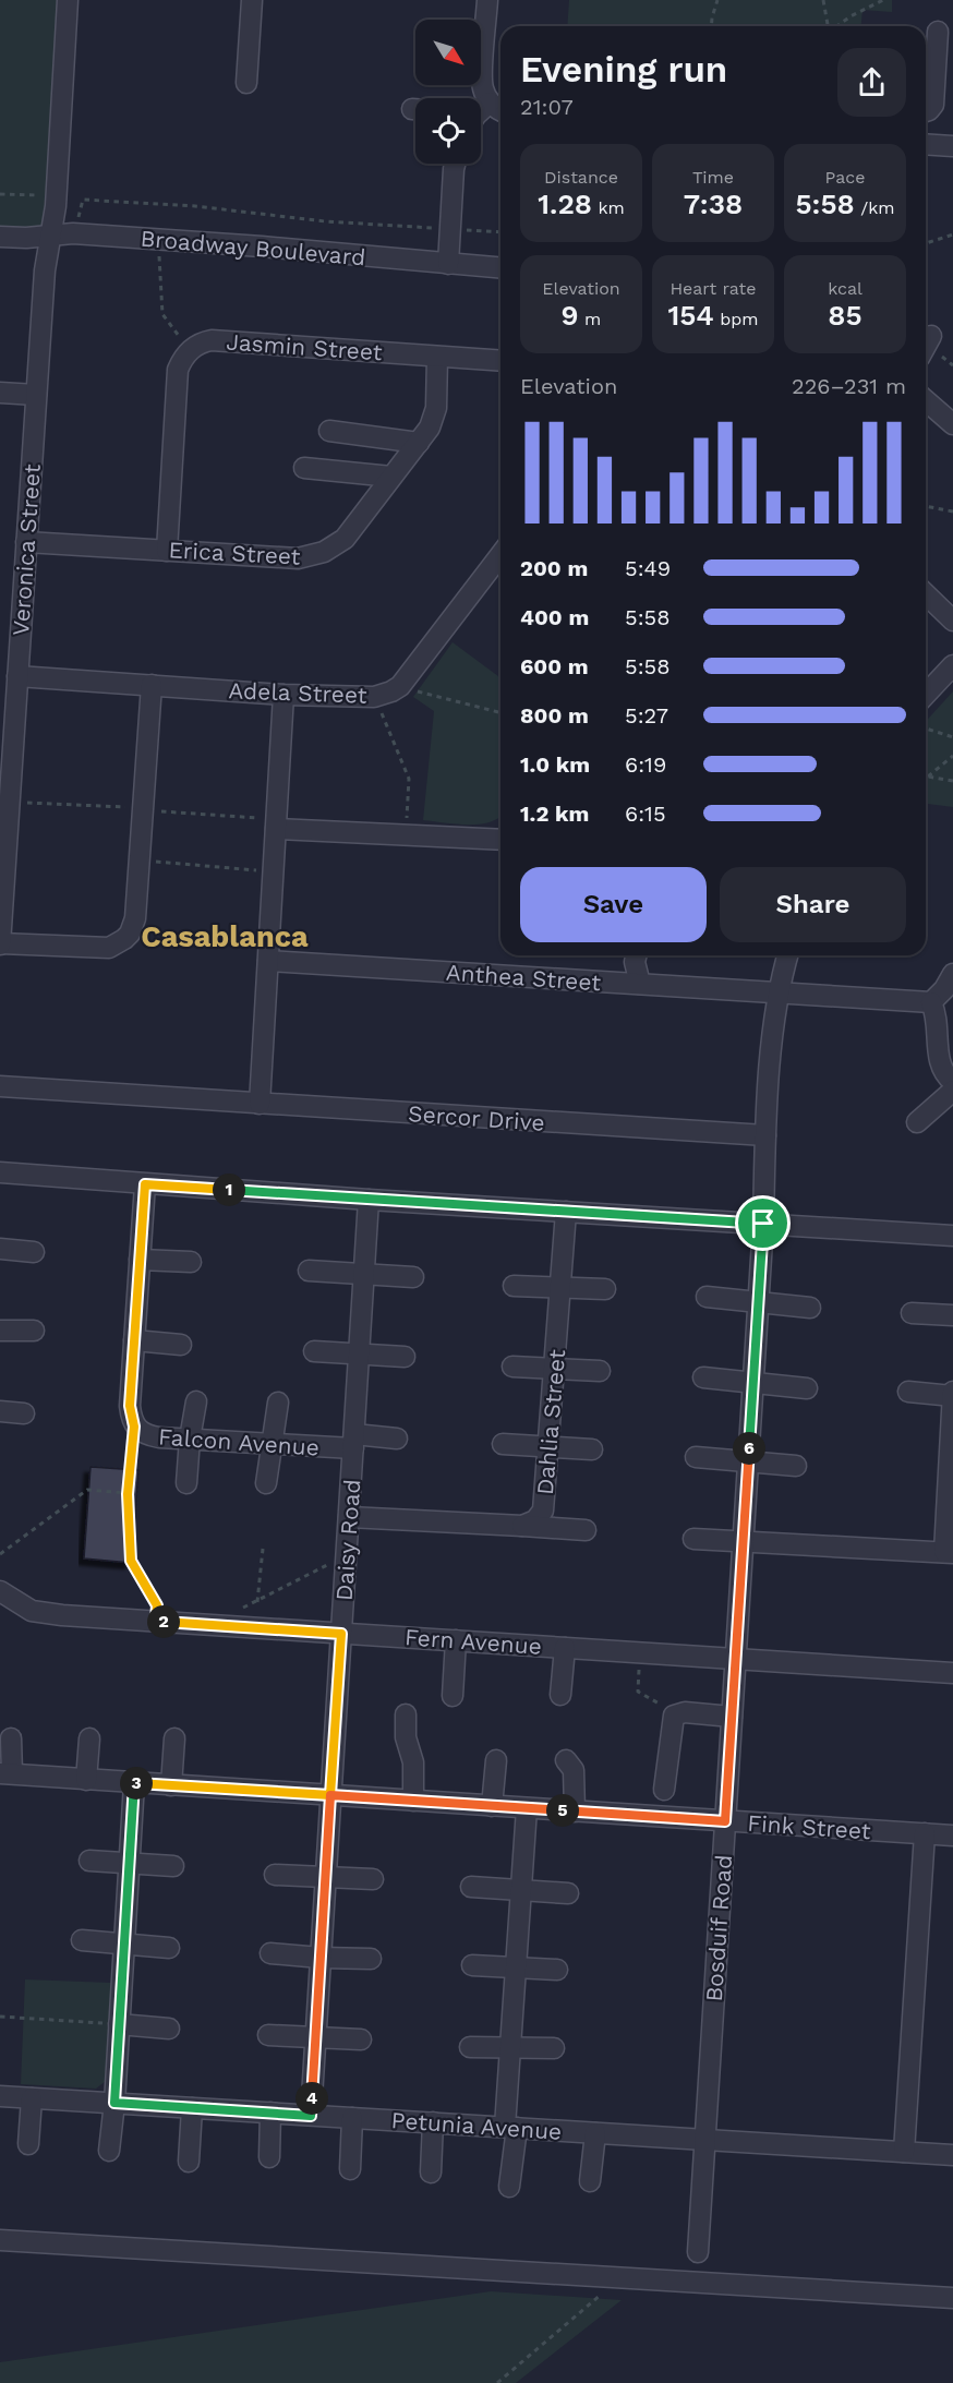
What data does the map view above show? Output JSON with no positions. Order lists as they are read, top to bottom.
{
  "streets": {
    "street": [
      "Broadway Boulevard",
      "Jasmin Street",
      "Veronica Street",
      "Erica Street",
      "Adela Street",
      "Anthea Street",
      "Sercor Drive",
      "Dahlia Street",
      "Falcon Avenue",
      "Daisy Road",
      "Fern Avenue",
      "Fink Street",
      "Bosduif Road",
      "Petunia Avenue"
    ]
  },
  "crossings": [
    ["Broadway Boulevard", "Veronica Street"],
    ["Jasmin Street", "Erica Street"],
    ["Veronica Street", "Erica Street"],
    ["Veronica Street", "Adela Street"],
    ["Sercor Drive", "Bosduif Road"],
    ["Dahlia Street", "Daisy Road"],
    ["Falcon Avenue", "Daisy Road"],
    ["Daisy Road", "Fern Avenue"],
    ["Daisy Road", "Fink Street"],
    ["Daisy Road", "Petunia Avenue"],
    ["Fern Avenue", "Bosduif Road"],
    ["Fink Street", "Bosduif Road"],
    ["Bosduif Road", "Petunia Avenue"]
  ],
  "districts": ["Casablanca"],
  "north": "bottom right",
  "page": {
    "heading": ["Evening run", "21:07"],
    "stats": [
      ["Distance", "1.28 km"],
      ["Time", "7:38"],
      ["Pace", "5:58 /km"],
      ["Elevation", "9 m"],
      ["Heart rate", "154 bpm"],
      ["kcal", "85"]
    ],
    "chart": ["Elevation", "226–231 m"],
    "list": [
      {
        "name": "200 m",
        "note": "5:49"
      },
      {
        "name": "400 m",
        "note": "5:58"
      },
      {
        "name": "600 m",
        "note": "5:58"
      },
      {
        "name": "800 m",
        "note": "5:27"
      },
      {
        "name": "1.0 km",
        "note": "6:19"
      },
      {
        "name": "1.2 km",
        "note": "6:15"
      }
    ],
    "buttons": ["Save", "Share"],
    "pins": [
      "1",
      "6",
      "2",
      "3",
      "5",
      "4"
    ]
  }
}
